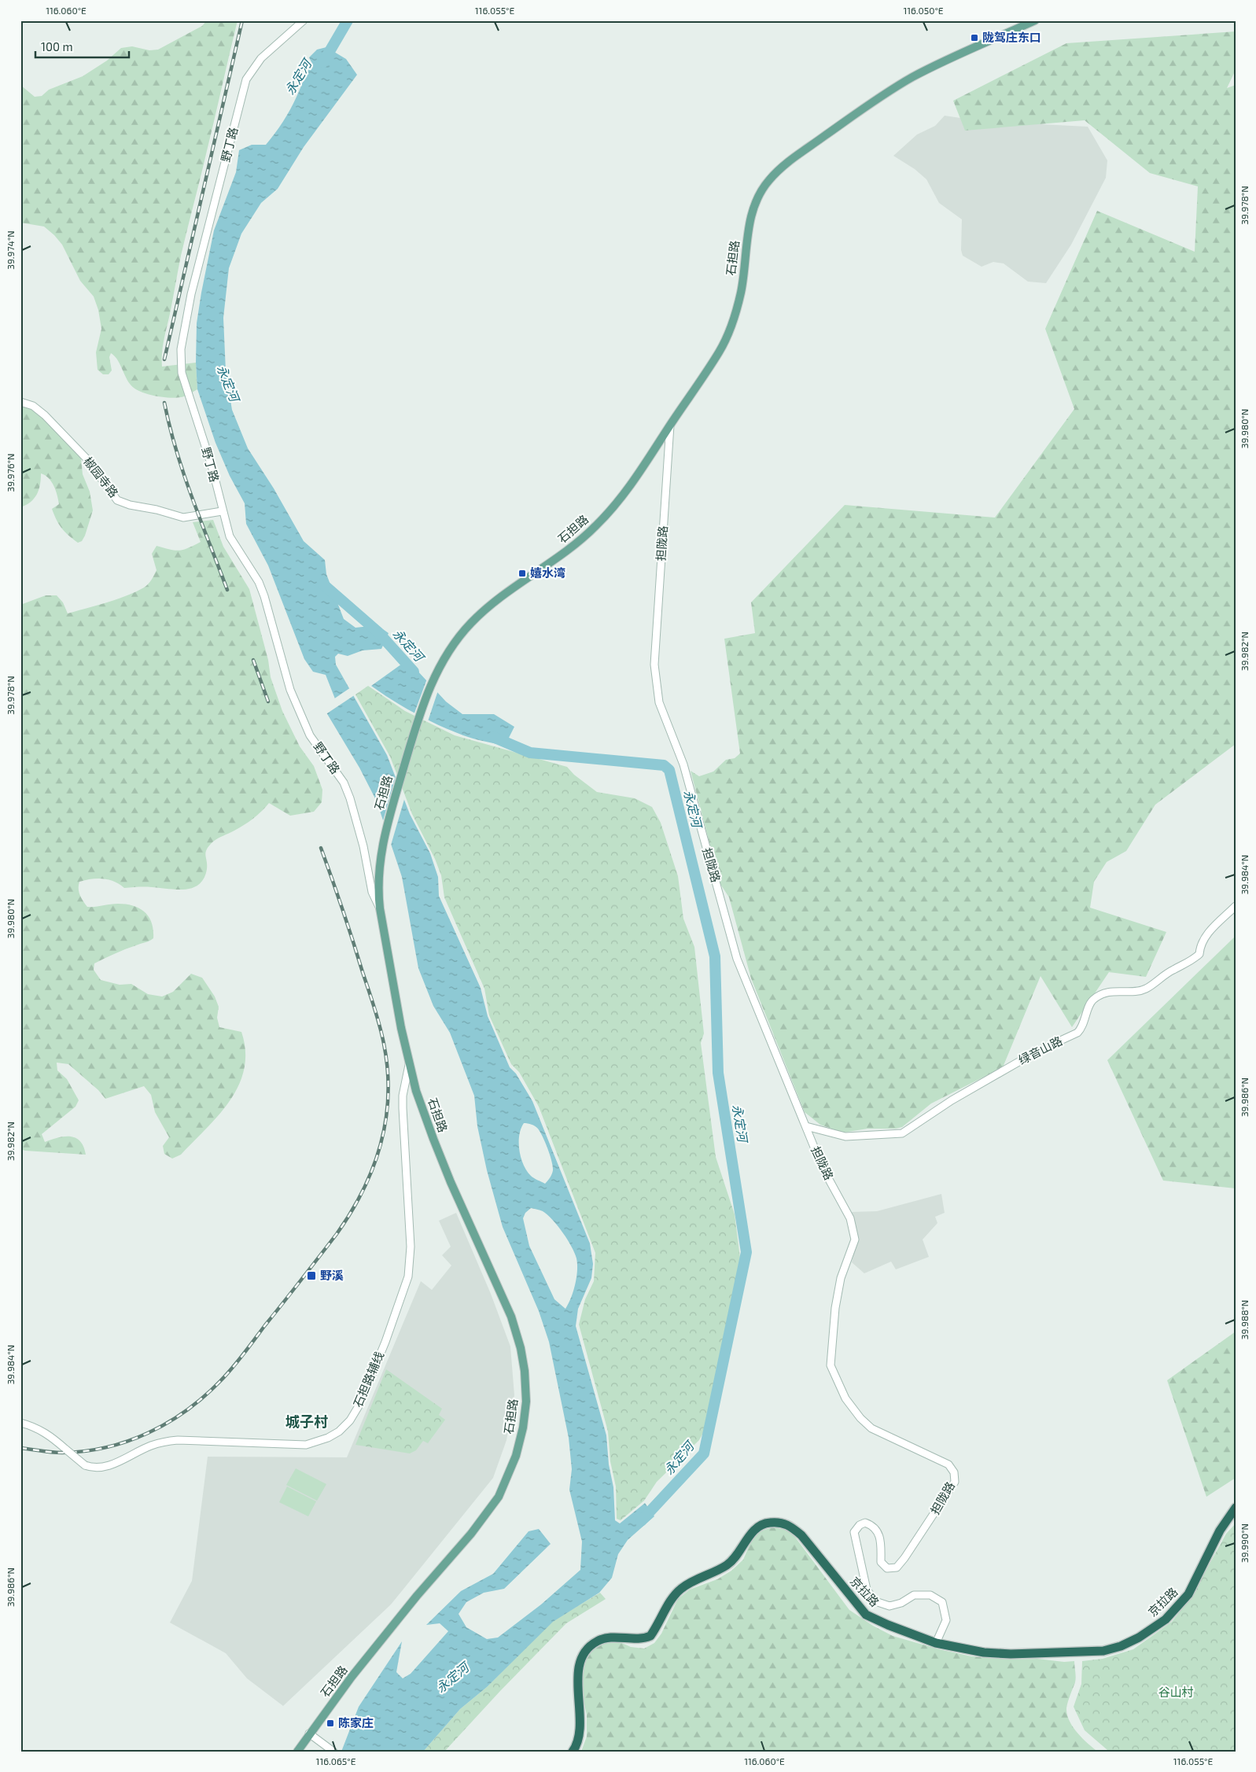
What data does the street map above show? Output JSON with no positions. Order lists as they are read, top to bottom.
{
  "streets": {
    "highway": ["京拉路"],
    "main road": ["石担路"],
    "street": [
      "野丁路",
      "椒园寺路",
      "担陇路",
      "绿音山路",
      "石担路辅线"
    ]
  },
  "crossings": [
    ["野丁路", "石担路"],
    ["野丁路", "椒园寺路"],
    ["石担路", "担陇路"],
    ["石担路", "石担路辅线"],
    ["担陇路", "绿音山路"],
    ["担陇路", "京拉路"]
  ],
  "districts": ["城子村"],
  "water": ["永定河"],
  "parks": ["谷山村"],
  "places": {
    "transit": [
      "陇驾庄东口",
      "嬉水湾",
      "野溪",
      "陈家庄"
    ]
  },
  "scale_bar": "100 m",
  "coordinates": [
    "116.060°E",
    "116.055°E",
    "116.050°E",
    "39.978°N",
    "39.974°N",
    "39.980°N",
    "39.976°N",
    "39.982°N",
    "39.984°N",
    "39.986°N",
    "39.988°N",
    "39.990°N",
    "116.065°E"
  ]
}
